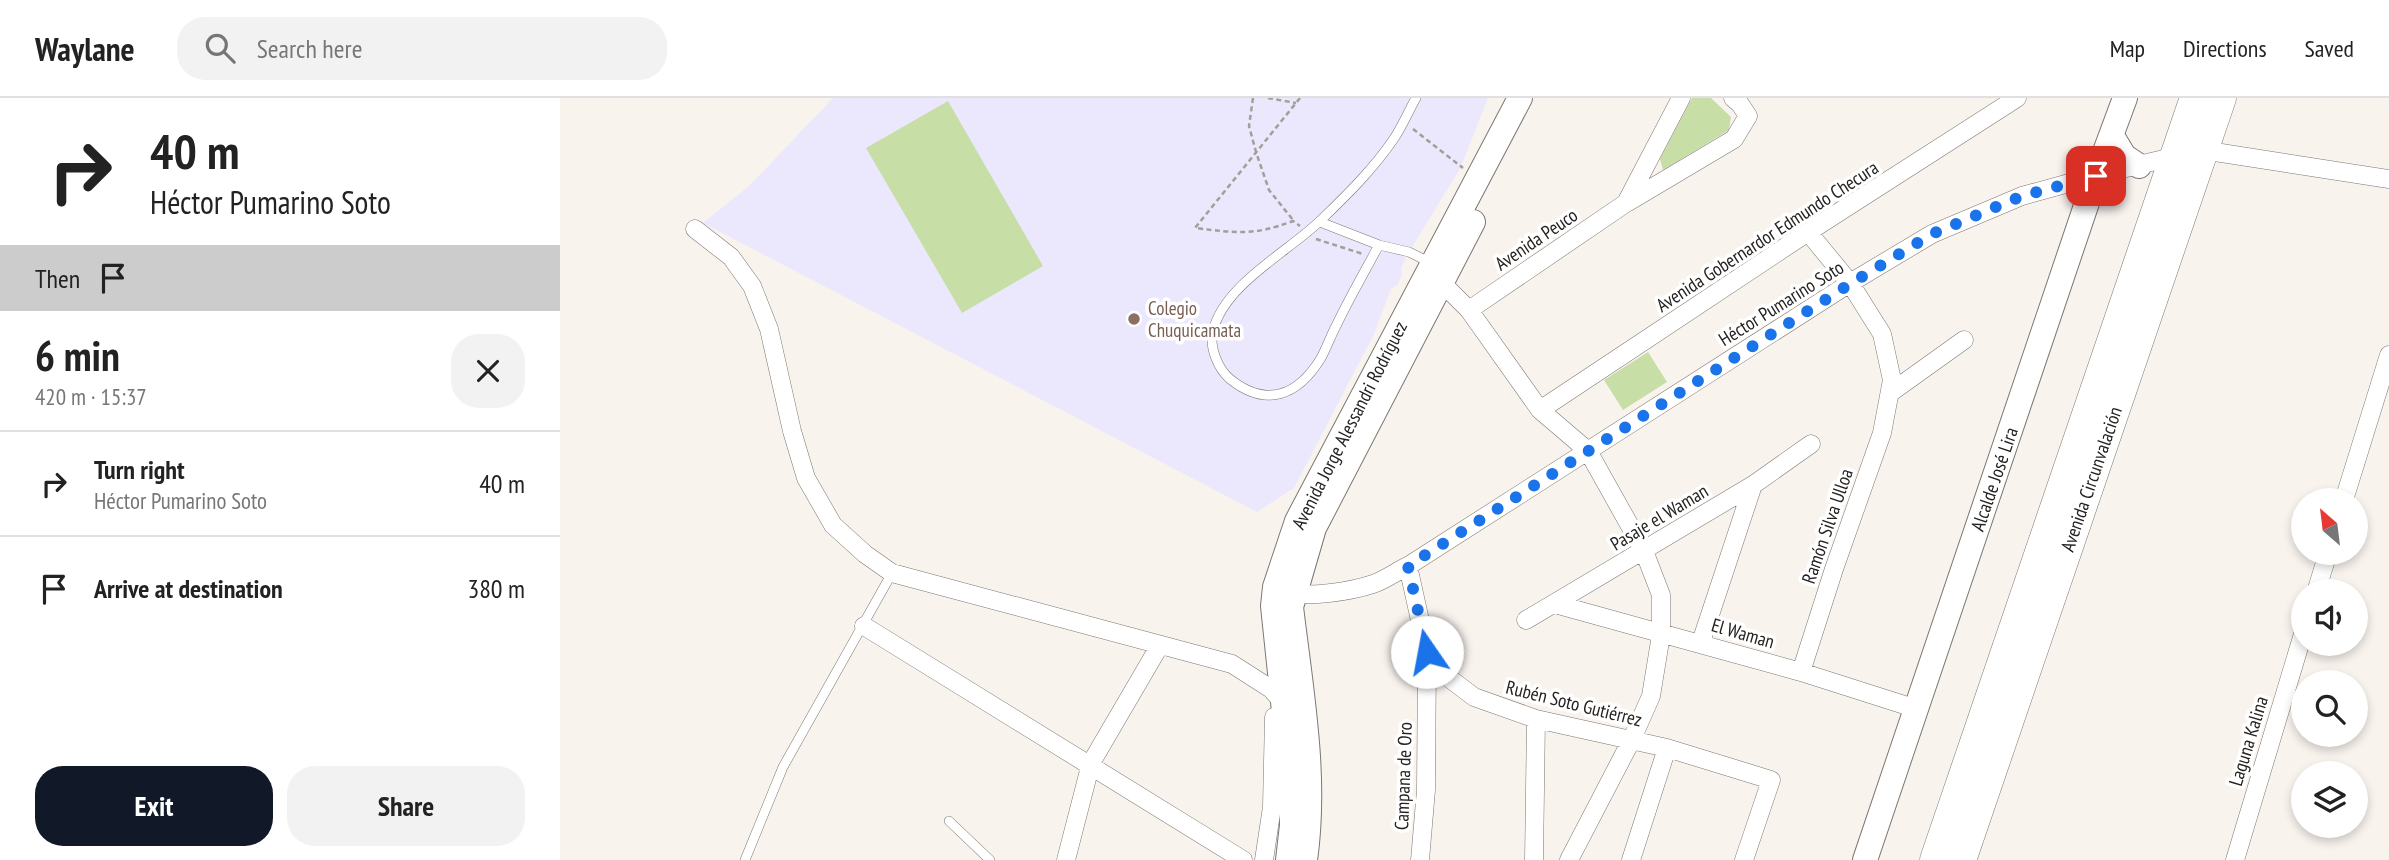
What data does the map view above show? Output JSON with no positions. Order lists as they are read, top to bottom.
{
  "streets": {
    "highway": ["Avenida Circunvalación"],
    "street": [
      "Avenida Gobernardor Edmundo Checura",
      "Avenida Peuco",
      "Héctor Pumarino Soto",
      "Avenida Jorge Alessandri Rodríguez",
      "Alcalde José Lira",
      "Pasaje el Waman",
      "Ramón Silva Ulloa",
      "El Waman",
      "Rubén Soto Gutiérrez",
      "Laguna Kalina",
      "Campana de Oro"
    ]
  },
  "crossings": [
    ["Avenida Gobernardor Edmundo Checura", "Ramón Silva Ulloa"],
    ["Héctor Pumarino Soto", "Avenida Jorge Alessandri Rodríguez"],
    ["Héctor Pumarino Soto", "Alcalde José Lira"],
    ["Héctor Pumarino Soto", "Avenida Circunvalación"],
    ["Héctor Pumarino Soto", "Ramón Silva Ulloa"],
    ["Héctor Pumarino Soto", "Rubén Soto Gutiérrez"],
    ["Alcalde José Lira", "El Waman"],
    ["Pasaje el Waman", "El Waman"],
    ["Ramón Silva Ulloa", "El Waman"],
    ["Rubén Soto Gutiérrez", "Campana de Oro"]
  ],
  "places": ["Colegio Chuquicamata"],
  "north": "top left",
  "page": {
    "header": "Waylane",
    "search": "Search here",
    "nav": ["Map", "Directions", "Saved"],
    "turn": ["40 m", "Héctor Pumarino Soto"],
    "then": "Then",
    "heading": ["6 min", "420 m · 15:37"],
    "list": [
      {
        "name": "Turn right",
        "note": "Héctor Pumarino Soto",
        "value": "40 m"
      },
      {
        "name": "Arrive at destination",
        "value": "380 m"
      }
    ],
    "buttons": ["Exit", "Share"]
  }
}
